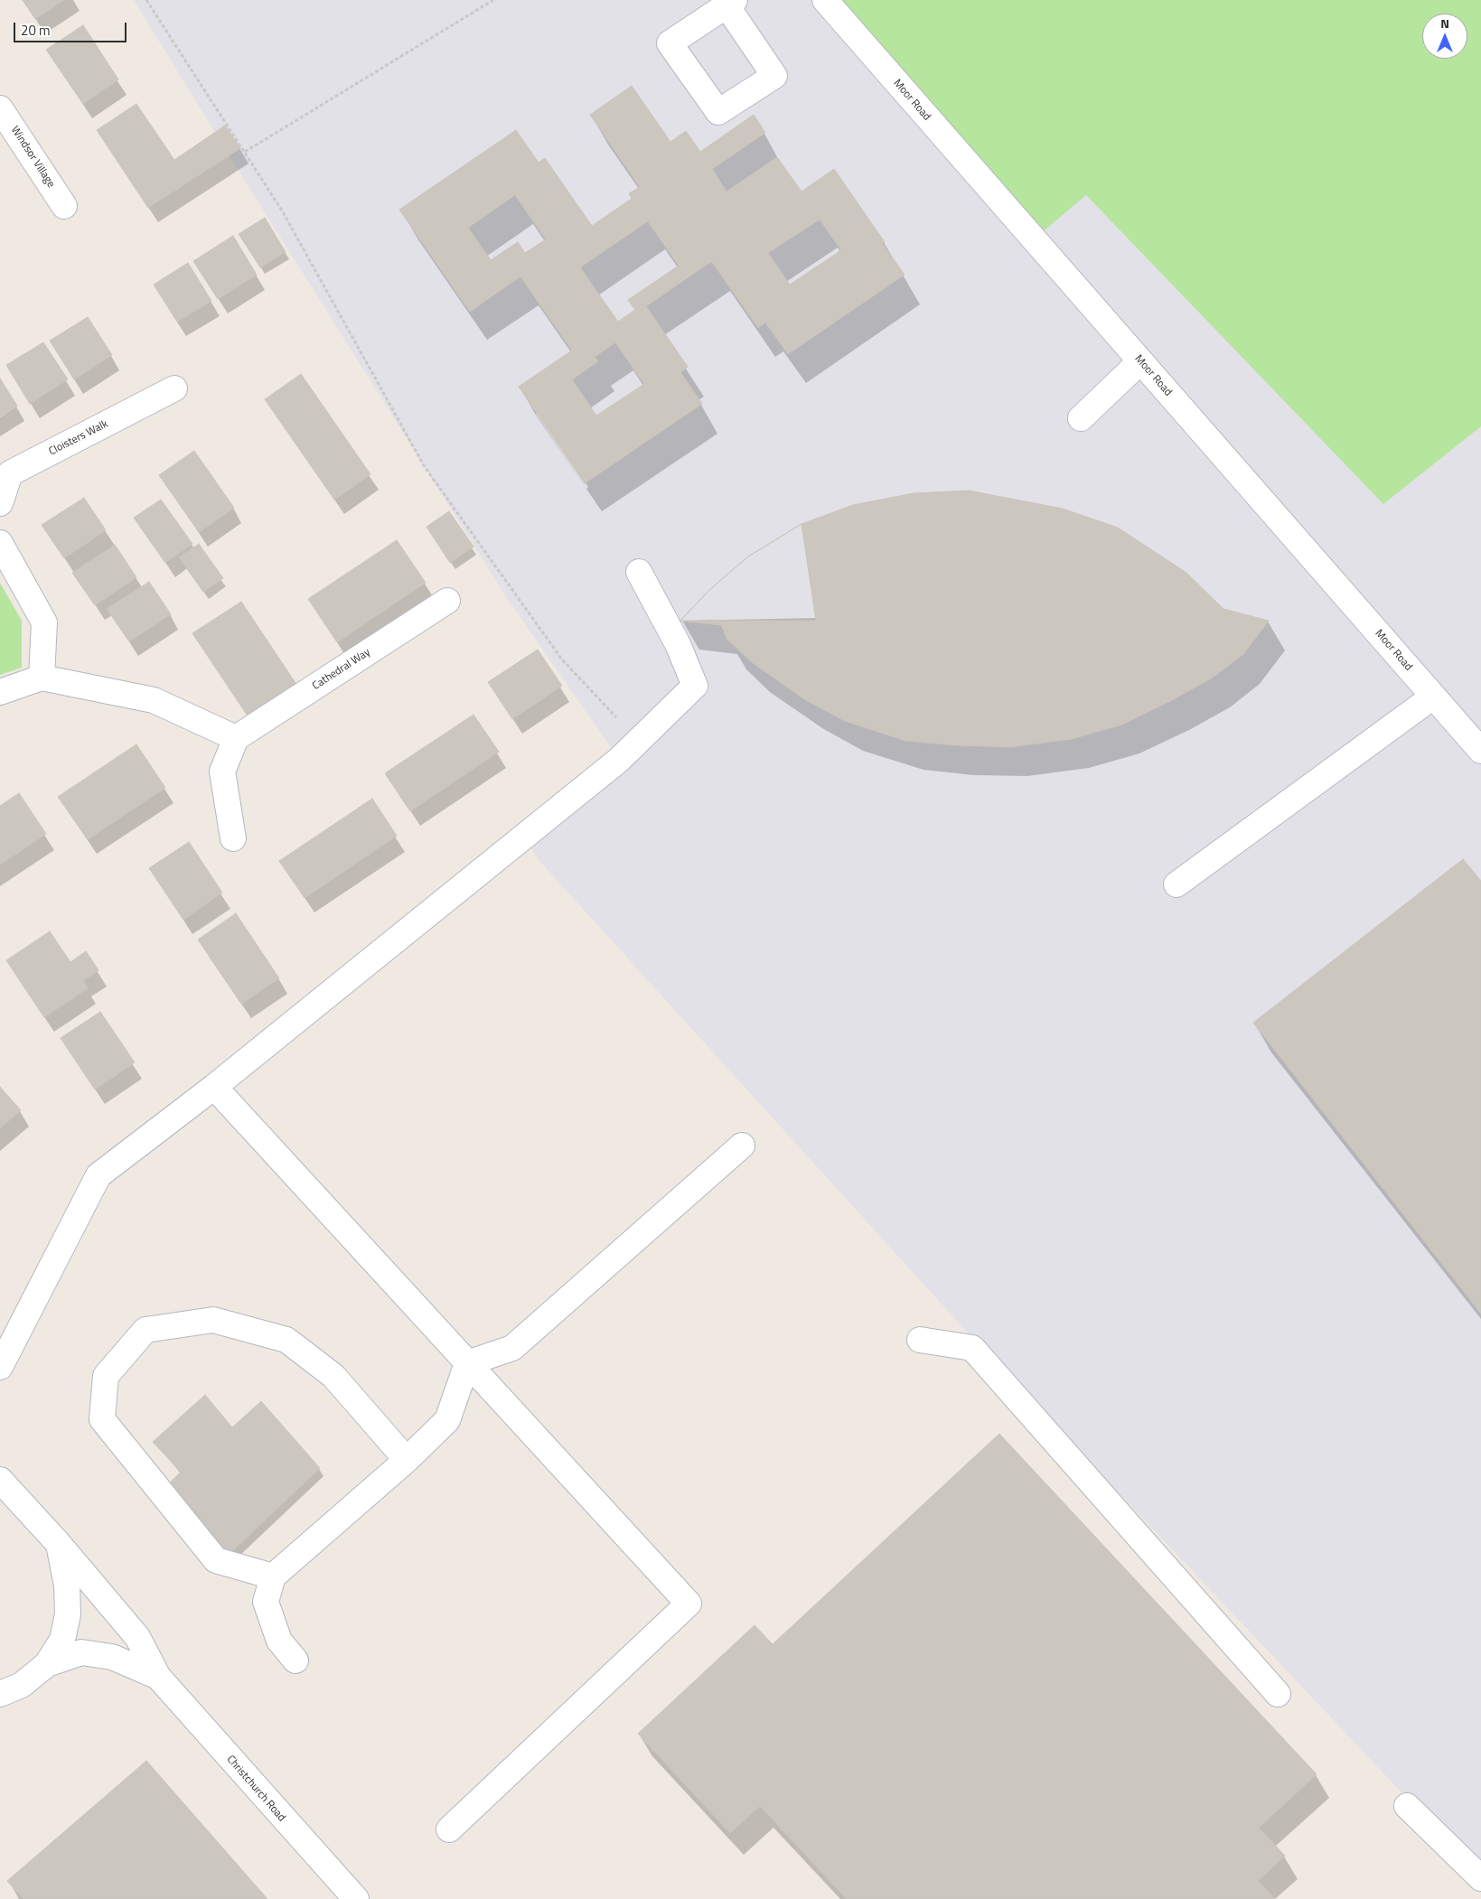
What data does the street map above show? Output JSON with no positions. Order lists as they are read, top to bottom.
{
  "streets": {
    "street": [
      "Moor Road",
      "Windsor Village",
      "Cloisters Walk",
      "Cathedral Way",
      "Christchurch Road"
    ]
  },
  "scale_bar": "20 m",
  "north": "top"
}
